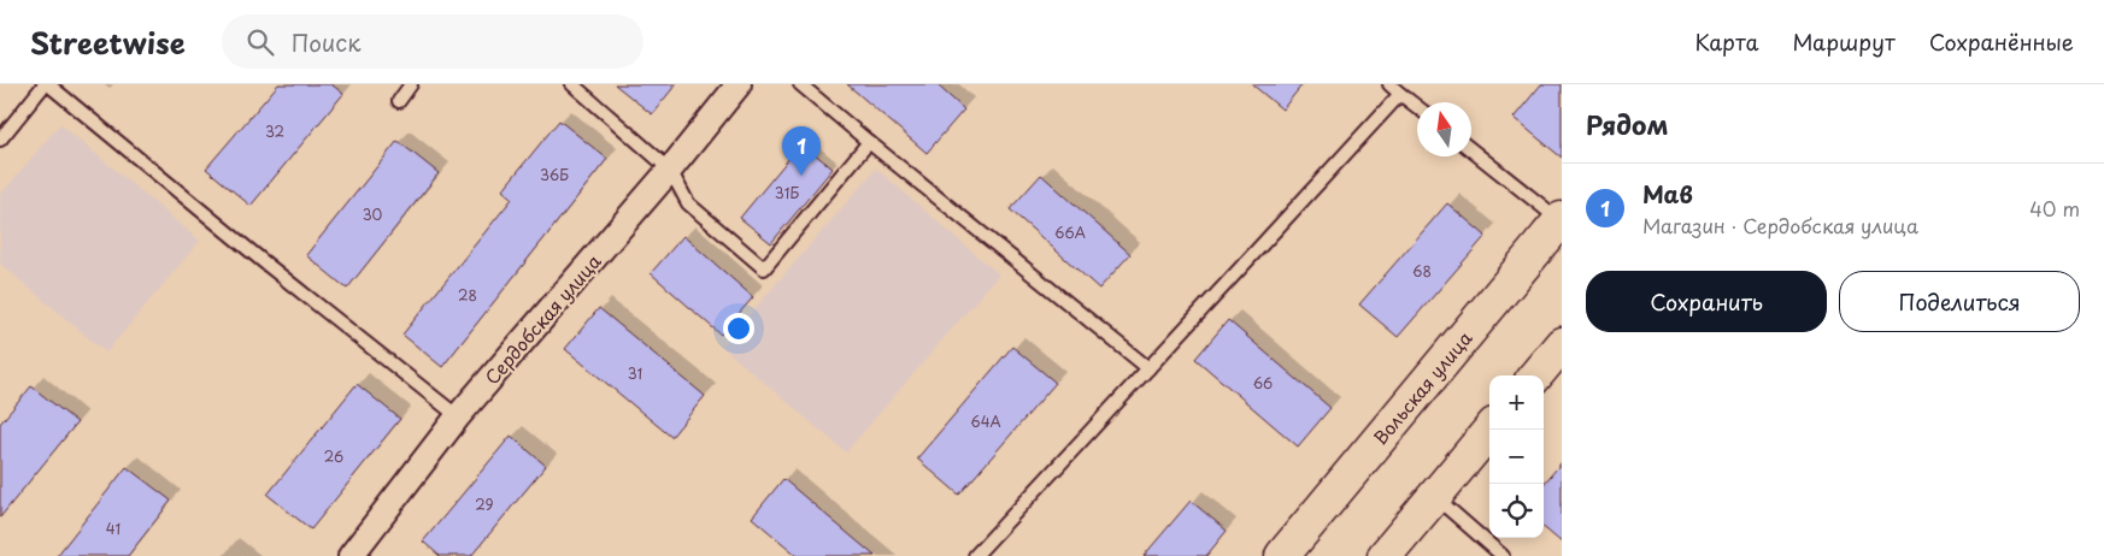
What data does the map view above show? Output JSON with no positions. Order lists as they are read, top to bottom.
{
  "streets": {
    "main road": ["Вольская улица"],
    "street": ["Сердобская улица"]
  },
  "house_numbers": [
    "32",
    "36Б",
    "31Б",
    "30",
    "66А",
    "68",
    "28",
    "31",
    "66",
    "64А",
    "26",
    "29",
    "41"
  ],
  "north": "top",
  "page": {
    "header": "Streetwise",
    "search": "Поиск",
    "nav": ["Карта", "Маршрут", "Сохранённые"],
    "heading": "Рядом",
    "pins": "1",
    "list": [
      {
        "mark": "1",
        "name": "Мав",
        "note": "Магазин · Сердобская улица",
        "value": "40 m"
      }
    ],
    "buttons": ["Сохранить", "Поделиться"],
    "map_buttons": ["+", "−"]
  }
}
